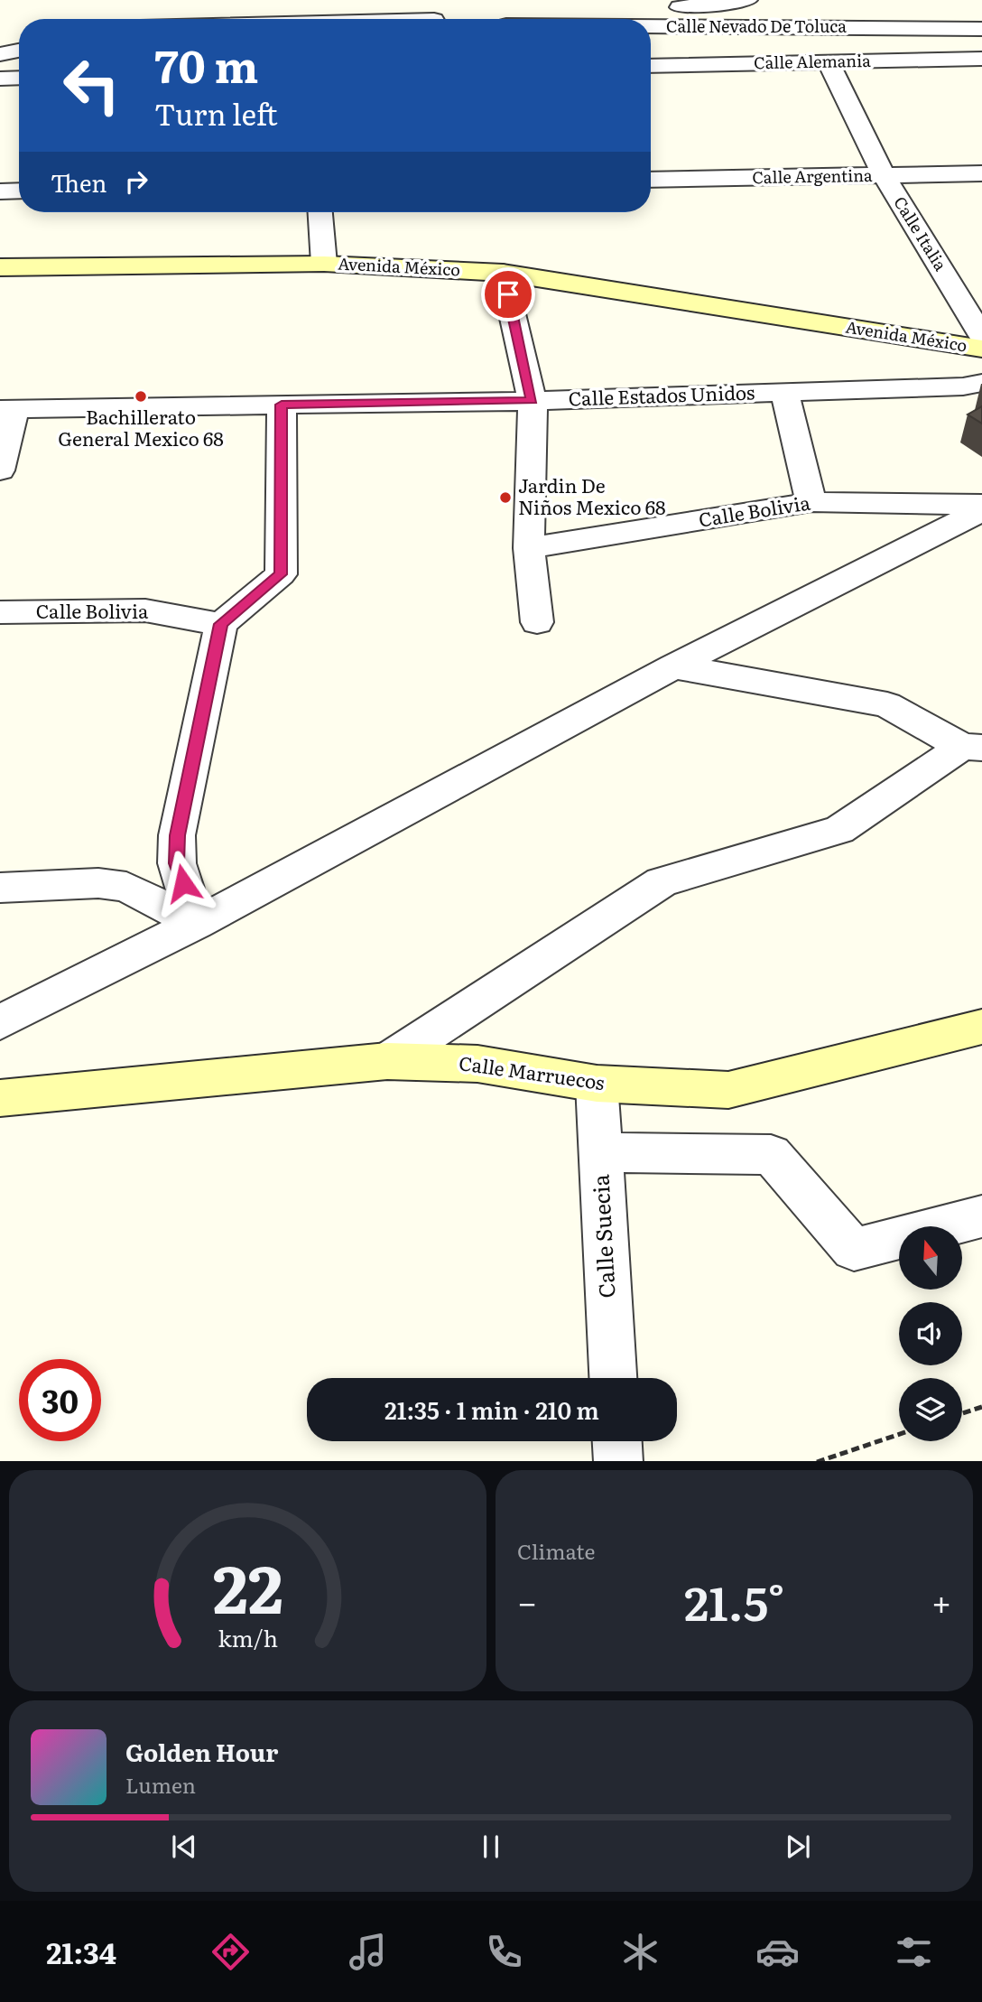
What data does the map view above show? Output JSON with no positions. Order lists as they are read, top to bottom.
{
  "streets": {
    "street": [
      "Calle Nevado De Toluca",
      "Calle Alemania",
      "Calle Argentina",
      "Calle Italia",
      "Avenida México",
      "Calle Estados Unidos",
      "Calle Bolivia",
      "Calle Marruecos",
      "Calle Suecia"
    ]
  },
  "crossings": [
    ["Calle Alemania", "Calle Italia"],
    ["Calle Argentina", "Calle Italia"],
    ["Calle Marruecos", "Calle Suecia"]
  ],
  "places": ["Bachillerato General Mexico 68", "Jardin De Niños Mexico 68"],
  "north": "top",
  "page": {
    "turn": ["70 m", "Turn left"],
    "then": "Then",
    "limit": "30",
    "trip": "21:35 · 1 min · 210 m",
    "tile": "Climate",
    "heat": ["−", "21.5°", "+"],
    "song": ["Golden Hour", "Lumen"],
    "tabs": "21:34",
    "gauge": ["22", "km/h"]
  }
}
